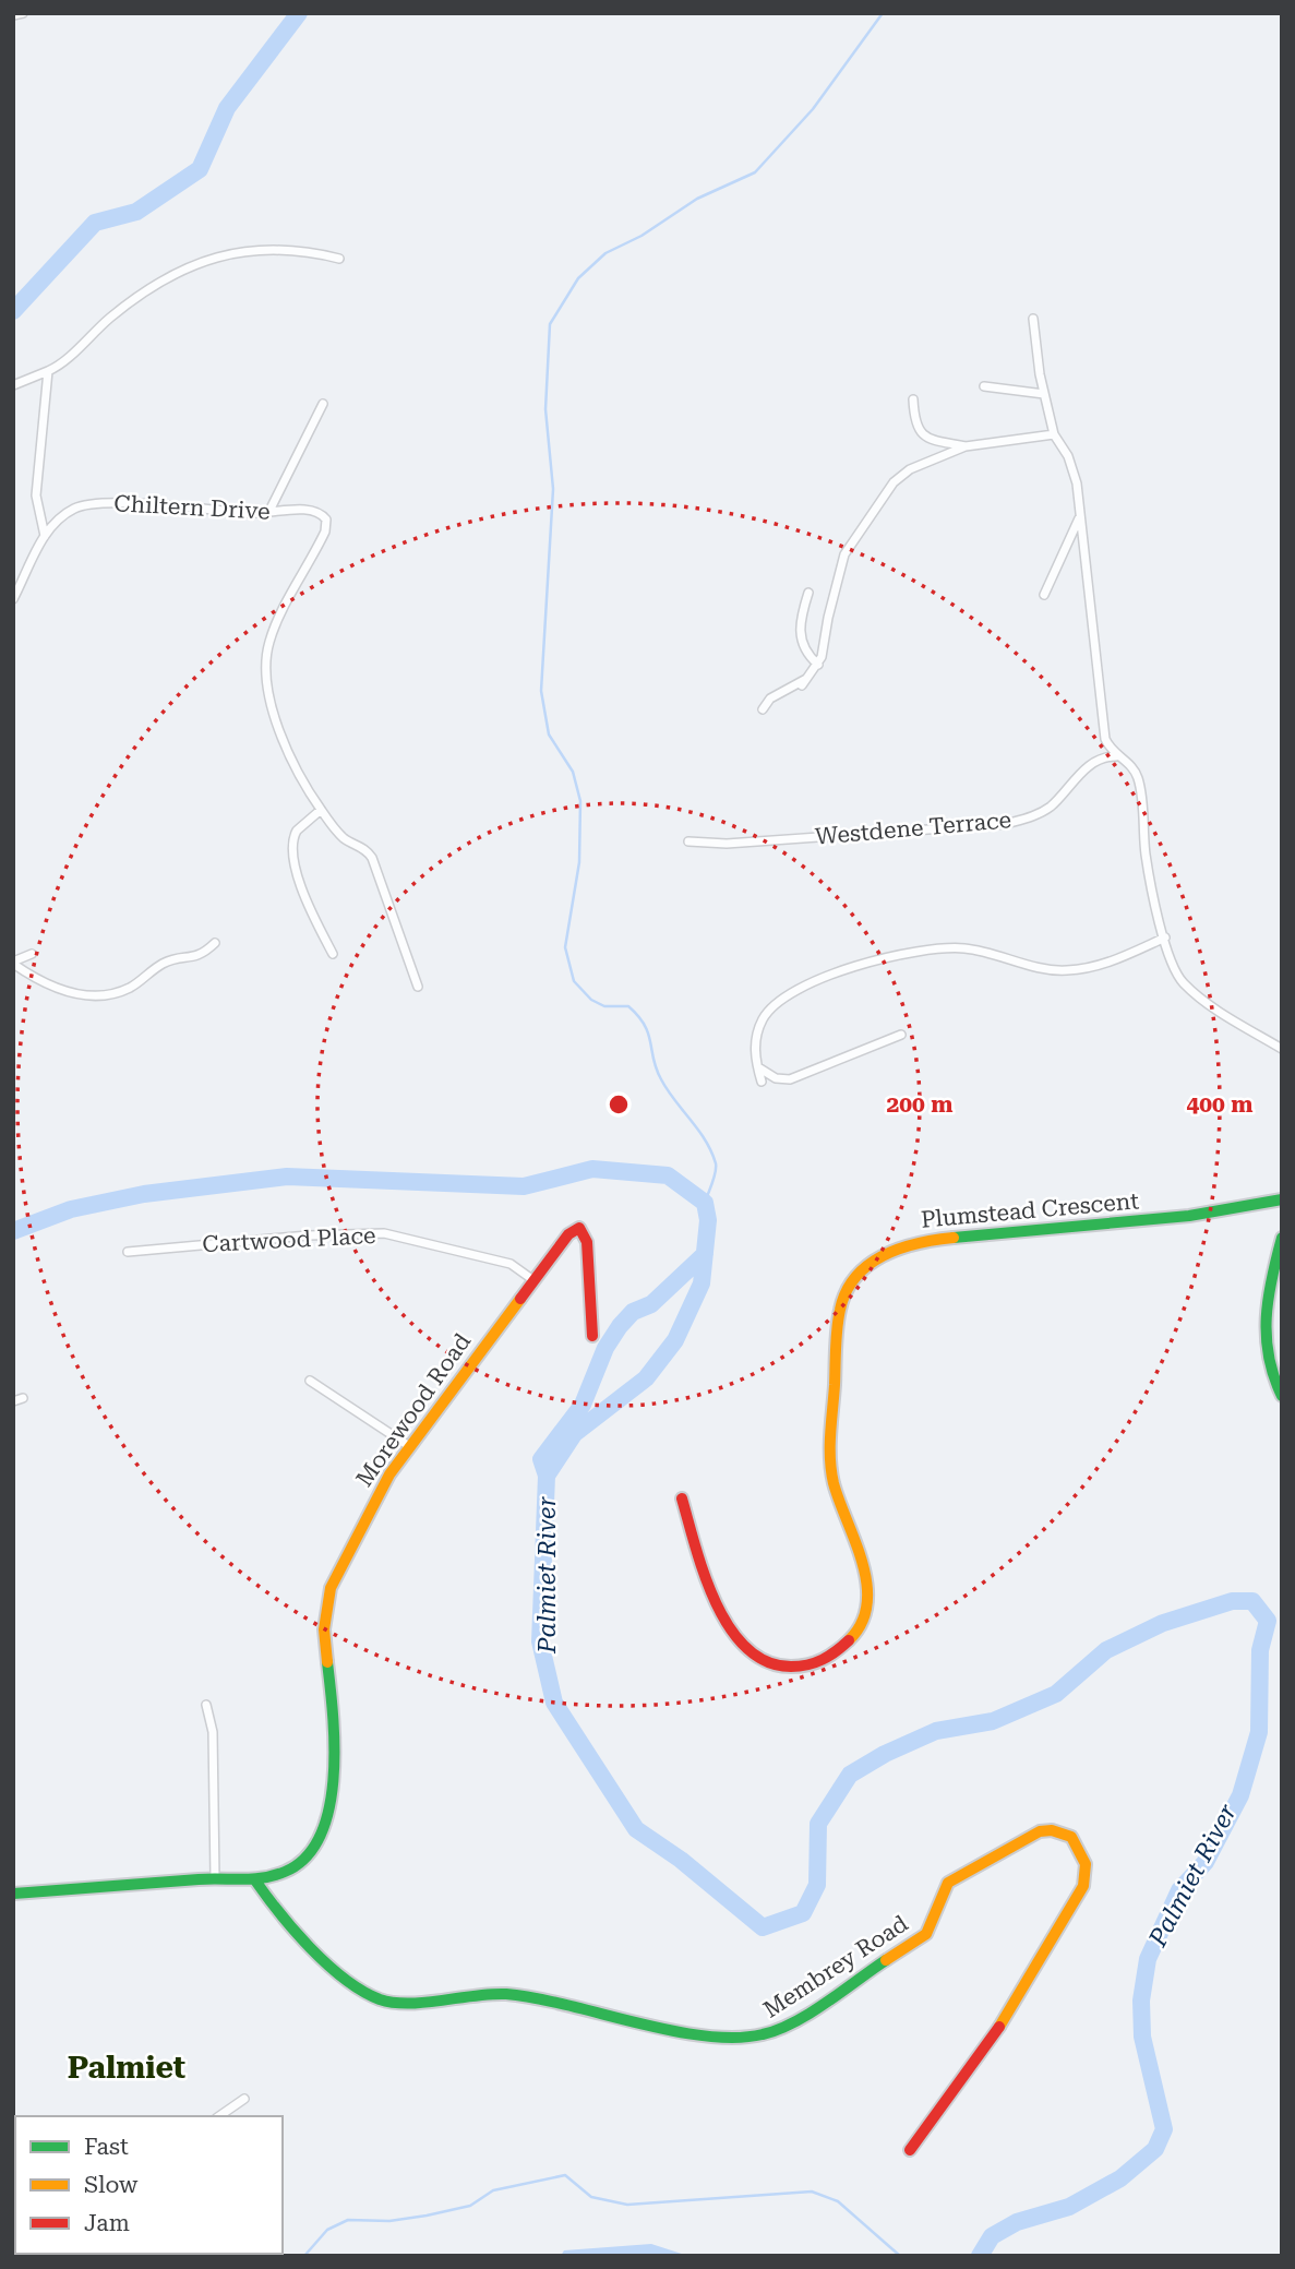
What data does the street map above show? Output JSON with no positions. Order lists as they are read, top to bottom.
{
  "streets": {
    "street": [
      "Chiltern Drive",
      "Westdene Terrace",
      "Plumstead Crescent",
      "Cartwood Place",
      "Morewood Road",
      "Membrey Road"
    ]
  },
  "crossings": [
    ["Cartwood Place", "Morewood Road"],
    ["Morewood Road", "Membrey Road"]
  ],
  "districts": ["Palmiet"],
  "water": ["Palmiet River"],
  "legend": ["Fast", "Slow", "Jam"],
  "rings": ["200 m", "400 m"]
}
